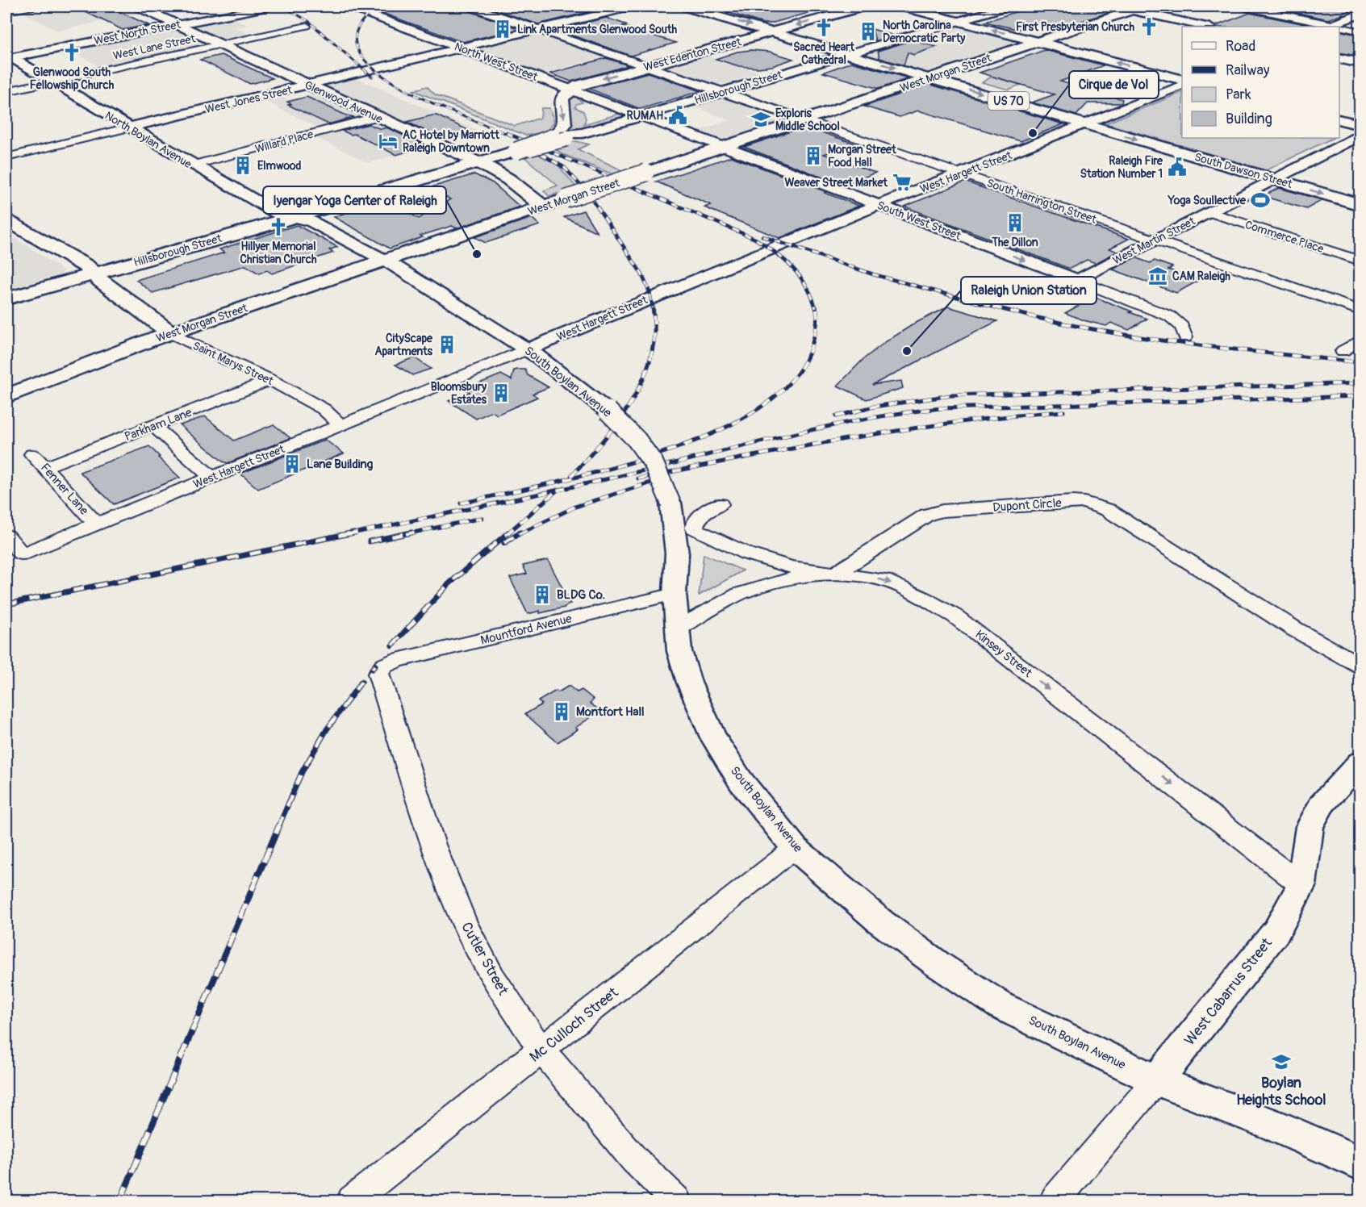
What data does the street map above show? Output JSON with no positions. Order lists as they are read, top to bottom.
{
  "streets": {
    "main road": [
      "West Edenton Street",
      "West Morgan Street",
      "Hillsborough Street",
      "US 70",
      "Glenwood Avenue",
      "South Dawson Street",
      "Saint Marys Street"
    ],
    "street": [
      "West North Street",
      "West Lane Street",
      "North West Street",
      "West Jones Street",
      "North Boylan Avenue",
      "Willard Place",
      "West Hargett Street",
      "South Harrington Street",
      "South West Street",
      "Commerce Place",
      "West Martin Street",
      "South Boylan Avenue",
      "Parkham Lane",
      "Fenner Lane",
      "Dupont Circle",
      "Mountford Avenue",
      "Kinsey Street",
      "Cutler Street",
      "West Cabarrus Street",
      "Mc Culloch Street"
    ]
  },
  "crossings": [
    ["West North Street", "Glenwood Avenue"],
    ["West North Street", "North Boylan Avenue"],
    ["West Lane Street", "Glenwood Avenue"],
    ["West Lane Street", "North Boylan Avenue"],
    ["West Edenton Street", "North West Street"],
    ["West Edenton Street", "US 70"],
    ["West Edenton Street", "South Harrington Street"],
    ["North West Street", "Hillsborough Street"],
    ["North West Street", "West Jones Street"],
    ["North West Street", "South West Street"],
    ["West Morgan Street", "Glenwood Avenue"],
    ["West Morgan Street", "South Dawson Street"],
    ["West Morgan Street", "South Harrington Street"],
    ["West Morgan Street", "South West Street"],
    ["West Morgan Street", "Saint Marys Street"],
    ["West Morgan Street", "South Boylan Avenue"],
    ["Hillsborough Street", "US 70"],
    ["Hillsborough Street", "Glenwood Avenue"],
    ["Hillsborough Street", "North Boylan Avenue"],
    ["Hillsborough Street", "South Dawson Street"],
    ["Hillsborough Street", "South Harrington Street"],
    ["Hillsborough Street", "South West Street"],
    ["Hillsborough Street", "Saint Marys Street"],
    ["Hillsborough Street", "South Boylan Avenue"],
    ["West Jones Street", "Glenwood Avenue"],
    ["West Jones Street", "North Boylan Avenue"],
    ["West Jones Street", "South Harrington Street"],
    ["US 70", "South Dawson Street"],
    ["Glenwood Avenue", "Willard Place"],
    ["North Boylan Avenue", "Willard Place"],
    ["North Boylan Avenue", "South Boylan Avenue"],
    ["South Dawson Street", "West Hargett Street"],
    ["South Dawson Street", "West Martin Street"],
    ["West Hargett Street", "South Harrington Street"],
    ["West Hargett Street", "South West Street"],
    ["West Hargett Street", "Saint Marys Street"],
    ["West Hargett Street", "South Boylan Avenue"],
    ["West Hargett Street", "Fenner Lane"],
    ["South Harrington Street", "West Martin Street"],
    ["South West Street", "West Martin Street"],
    ["Commerce Place", "West Martin Street"],
    ["Saint Marys Street", "Parkham Lane"],
    ["South Boylan Avenue", "Dupont Circle"],
    ["South Boylan Avenue", "Mountford Avenue"],
    ["South Boylan Avenue", "West Cabarrus Street"],
    ["South Boylan Avenue", "Mc Culloch Street"],
    ["Parkham Lane", "Fenner Lane"],
    ["Dupont Circle", "Kinsey Street"],
    ["Mountford Avenue", "Cutler Street"],
    ["Kinsey Street", "West Cabarrus Street"],
    ["Cutler Street", "Mc Culloch Street"]
  ],
  "one_way": ["West Edenton Street", "South West Street", "Kinsey Street"],
  "places": {
    "church": [
      "First Presbyterian Church",
      "Sacred Heart Cathedral",
      "Glenwood South Fellowship Church",
      "Hillyer Memorial Christian Church"
    ],
    "building": [
      "Link Apartments Glenwood South",
      "North Carolina Democratic Party",
      "Morgan Street Food Hall",
      "Elmwood",
      "The Dillon",
      "CityScape Apartments",
      "Bloomsbury Estates",
      "Lane Building",
      "BLDG Co.",
      "Montfort Hall"
    ],
    "public building": ["RUMAH", "Raleigh Fire Station Number 1"],
    "school or university": ["Exploris Middle School", "Boylan Heights School"],
    "other": ["Cirque de Vol", "Iyengar Yoga Center of Raleigh", "Raleigh Union Station"],
    "hotel": ["AC Hotel by Marriott Raleigh Downtown"],
    "supermarket": ["Weaver Street Market"],
    "sports": ["Yoga Soullective"],
    "museum": ["CAM Raleigh"]
  },
  "legend": [
    "Road",
    "Railway",
    "Park",
    "Building"
  ]
}
